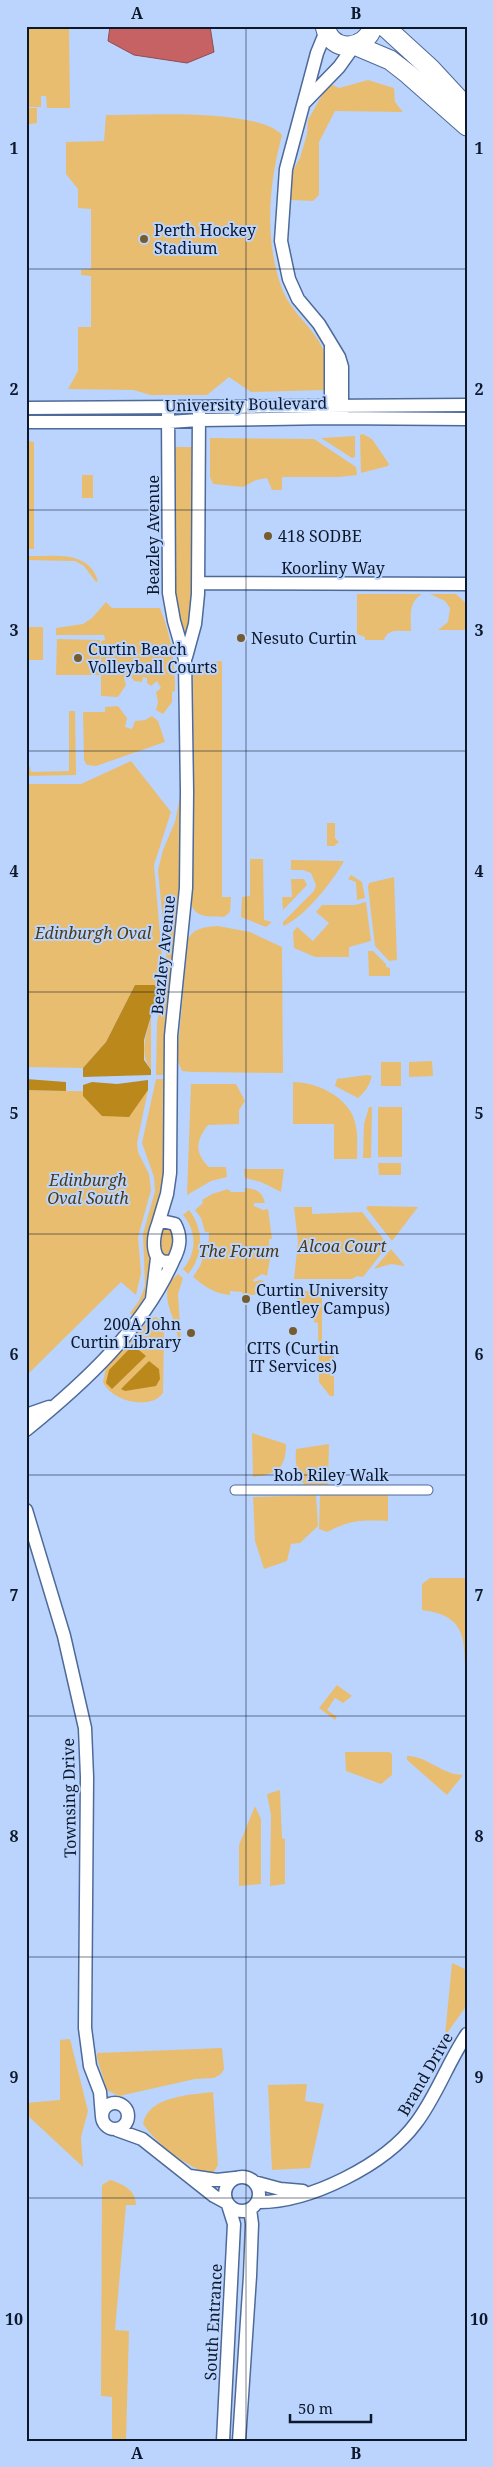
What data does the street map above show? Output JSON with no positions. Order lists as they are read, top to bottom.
{
  "streets": {
    "street": [
      "University Boulevard",
      "Beazley Avenue",
      "Koorliny Way",
      "Rob Riley Walk",
      "Townsing Drive",
      "Brand Drive",
      "South Entrance"
    ]
  },
  "crossings": [
    ["University Boulevard", "Beazley Avenue"],
    ["Beazley Avenue", "Koorliny Way"],
    ["Brand Drive", "South Entrance"]
  ],
  "parks": [
    "Edinburgh Oval",
    "Edinburgh Oval South",
    "Alcoa Court",
    "The Forum"
  ],
  "places": [
    "Perth Hockey Stadium",
    "418 SODBE",
    "Nesuto Curtin",
    "Curtin Beach Volleyball Courts",
    "Curtin University (Bentley Campus)",
    "CITS (Curtin IT Services)",
    "200A John Curtin Library"
  ],
  "scale_bar": "50 m",
  "grid": {
    "columns": ["A", "B"],
    "rows": [
      "1",
      "2",
      "3",
      "4",
      "5",
      "6",
      "7",
      "8",
      "9",
      "10"
    ]
  }
}
